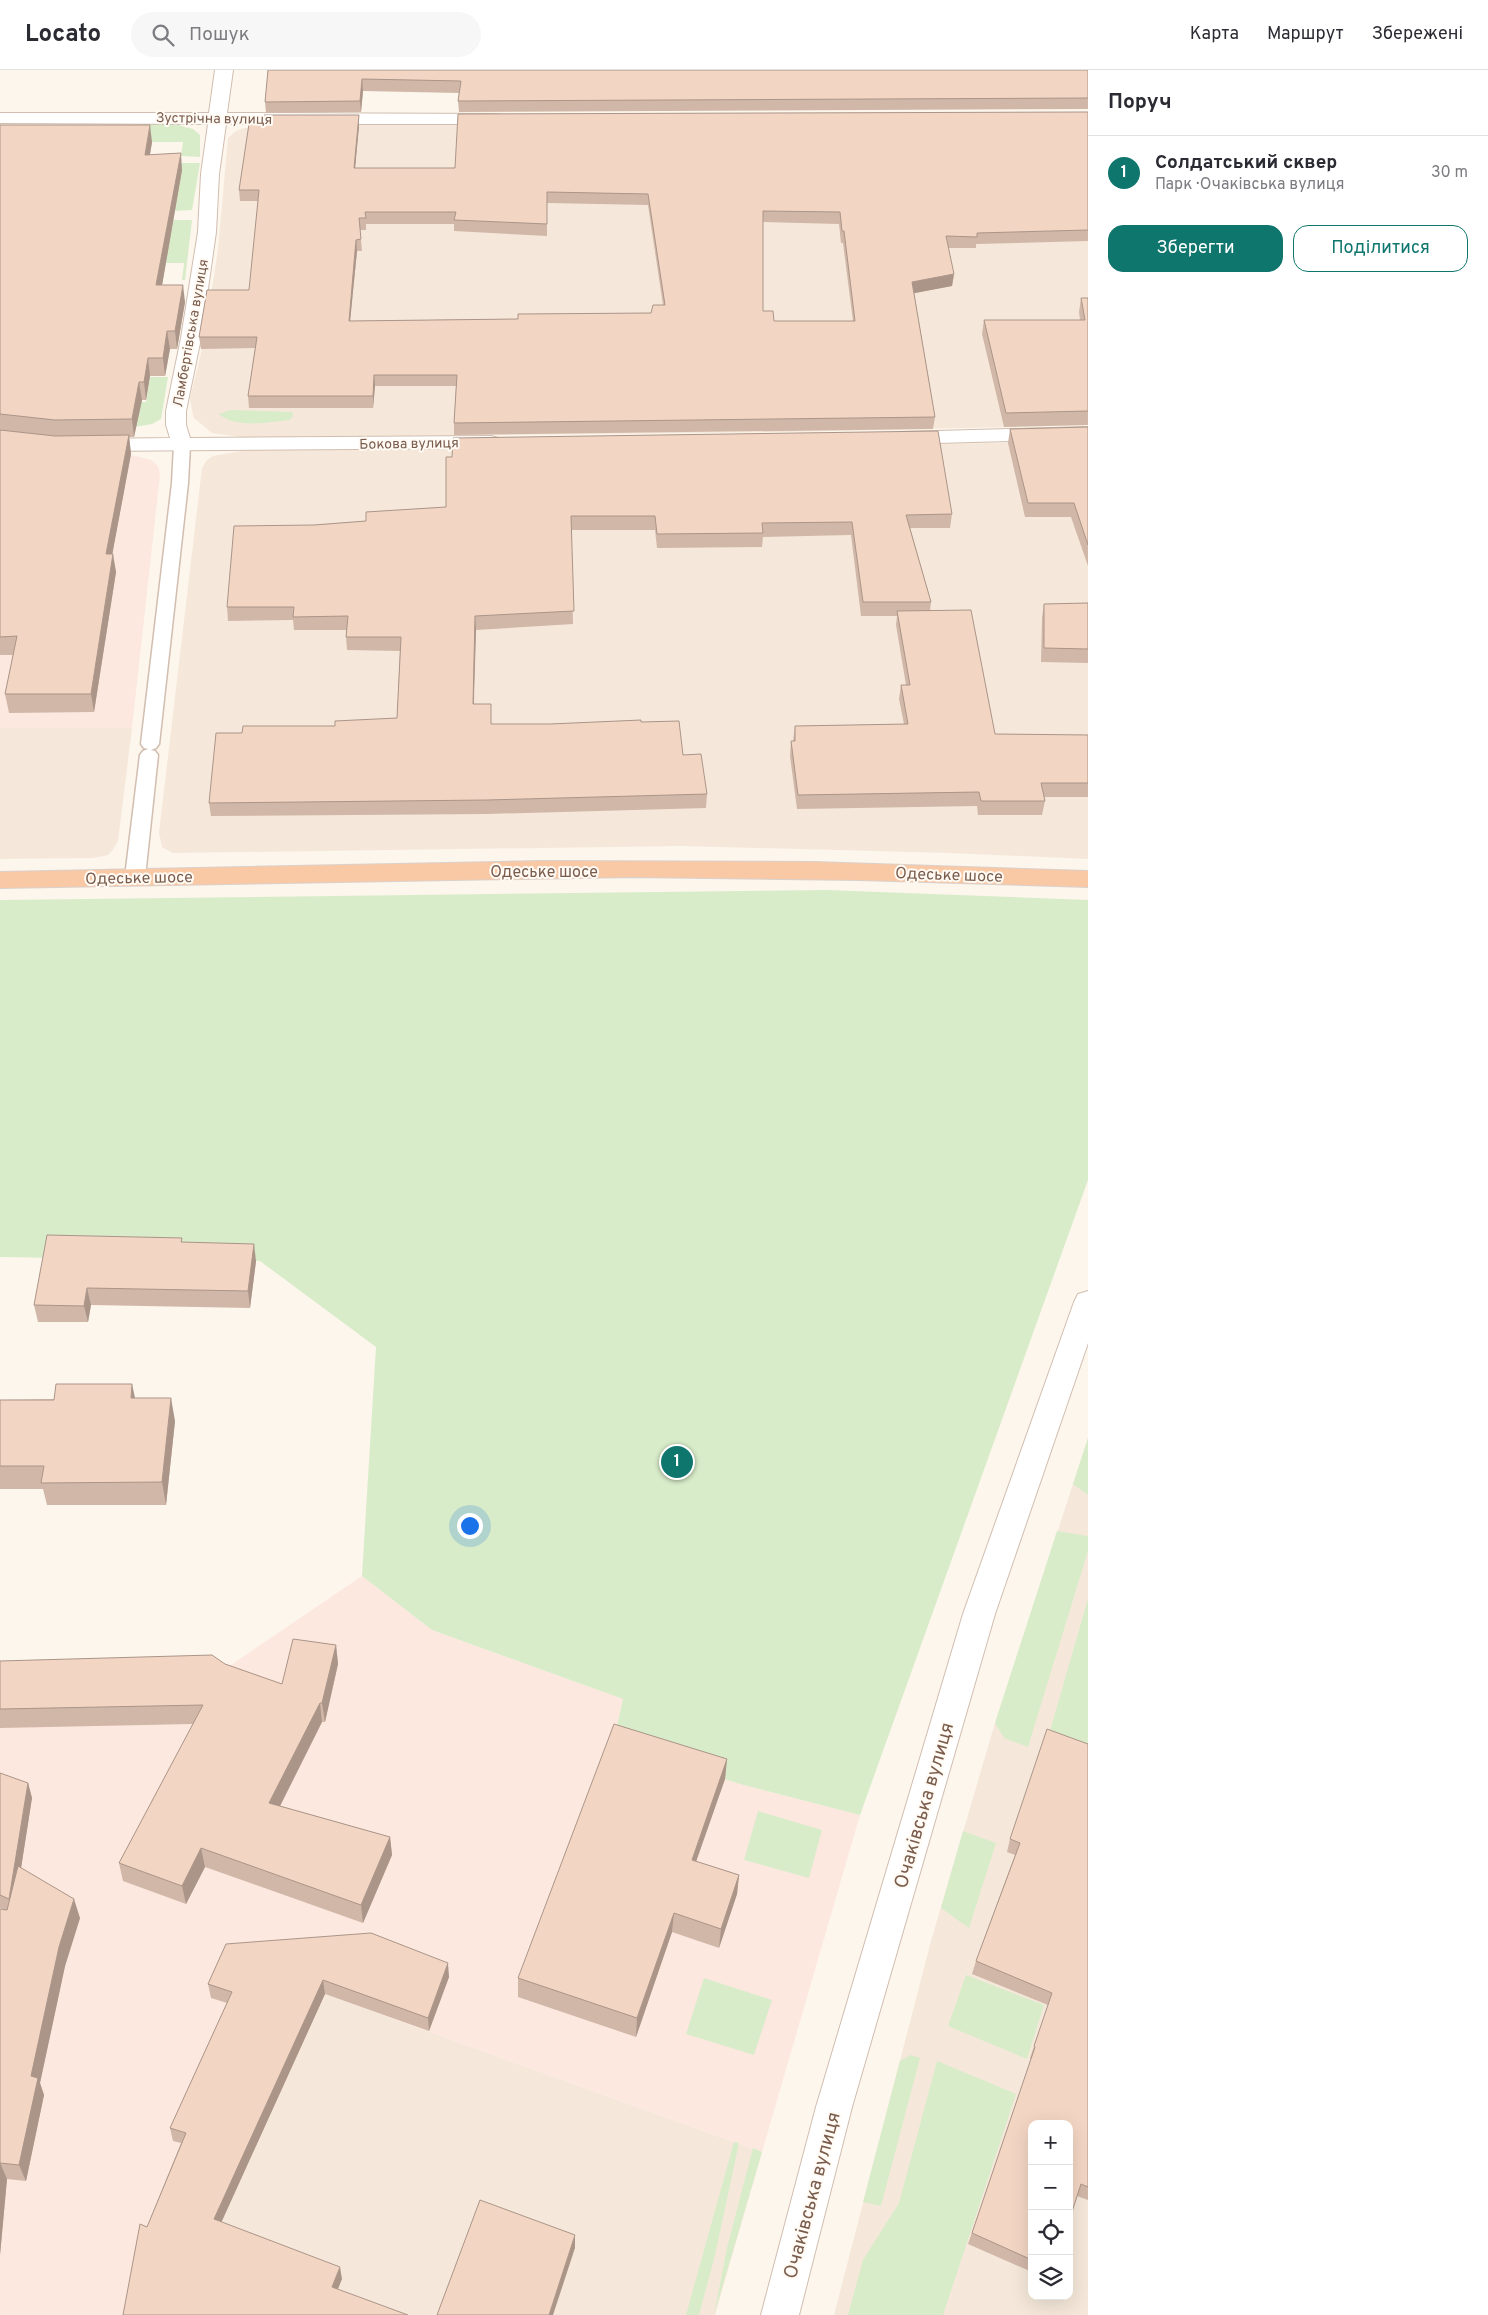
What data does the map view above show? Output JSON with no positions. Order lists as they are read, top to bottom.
{
  "streets": {
    "highway": ["Одеське шосе"],
    "street": [
      "Зустрічна вулиця",
      "Ламбертівська вулиця",
      "Бокова вулиця",
      "Очаківська вулиця"
    ]
  },
  "crossings": [
    ["Зустрічна вулиця", "Ламбертівська вулиця"],
    ["Ламбертівська вулиця", "Бокова вулиця"],
    ["Ламбертівська вулиця", "Одеське шосе"]
  ],
  "page": {
    "header": "Locato",
    "search": "Пошук",
    "nav": ["Карта", "Маршрут", "Збережені"],
    "heading": "Поруч",
    "list": [
      {
        "mark": "1",
        "name": "Солдатський сквер",
        "note": "Парк · Очаківська вулиця",
        "value": "30 m"
      }
    ],
    "buttons": ["Зберегти", "Поділитися"],
    "pins": "1",
    "map_buttons": ["+", "−"]
  }
}
